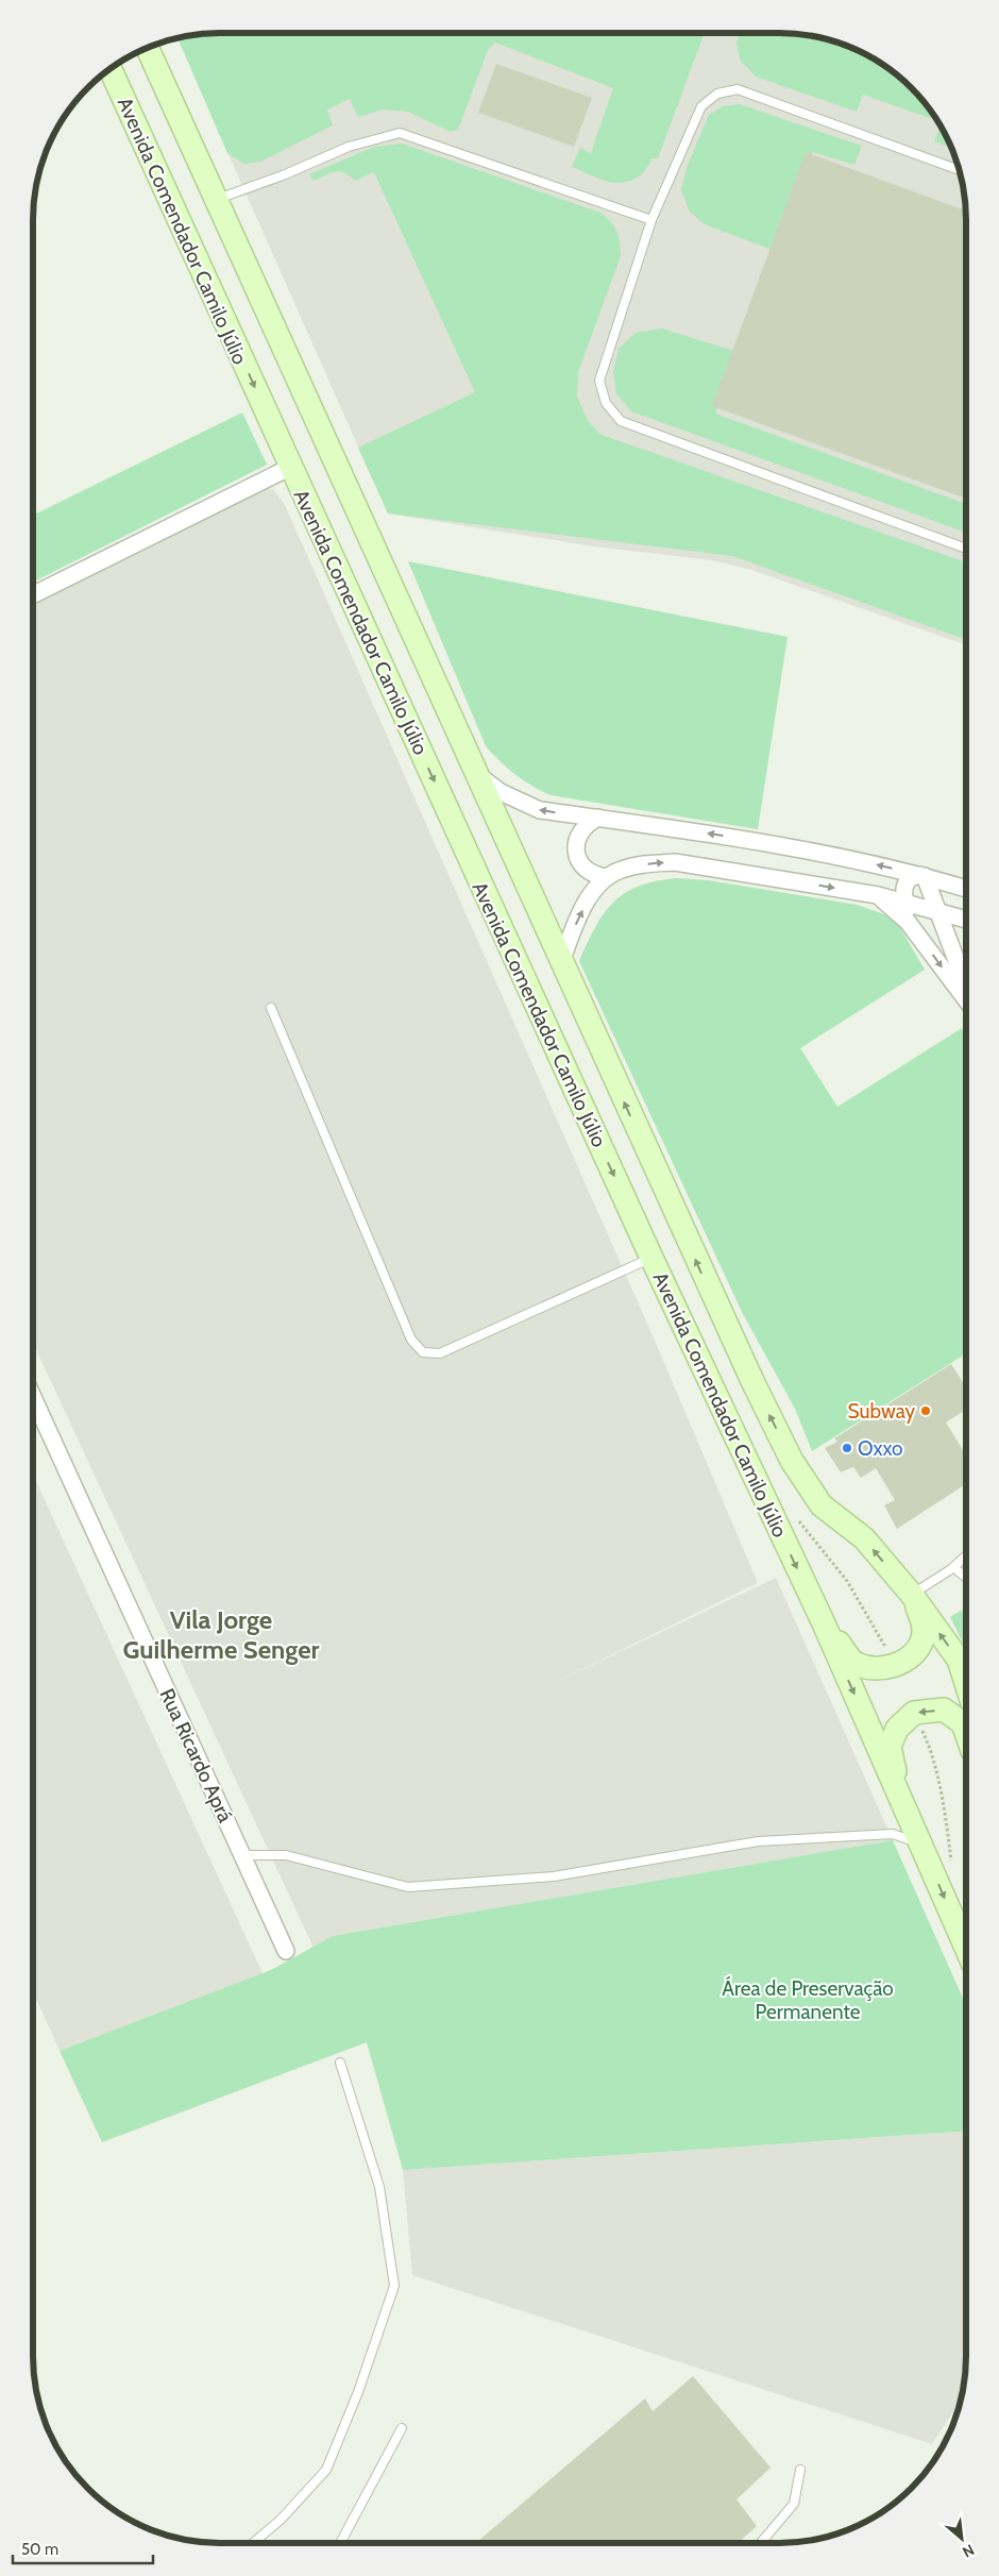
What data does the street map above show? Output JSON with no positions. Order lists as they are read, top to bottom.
{
  "streets": {
    "main road": ["Avenida Comendador Camilo Júlio"],
    "street": ["Rua Ricardo Aprá"]
  },
  "districts": ["Vila Jorge Guilherme Senger"],
  "parks": ["Área de Preservação Permanente"],
  "places": ["Subway", "Oxxo"],
  "scale_bar": "50 m",
  "north": "bottom right"
}
